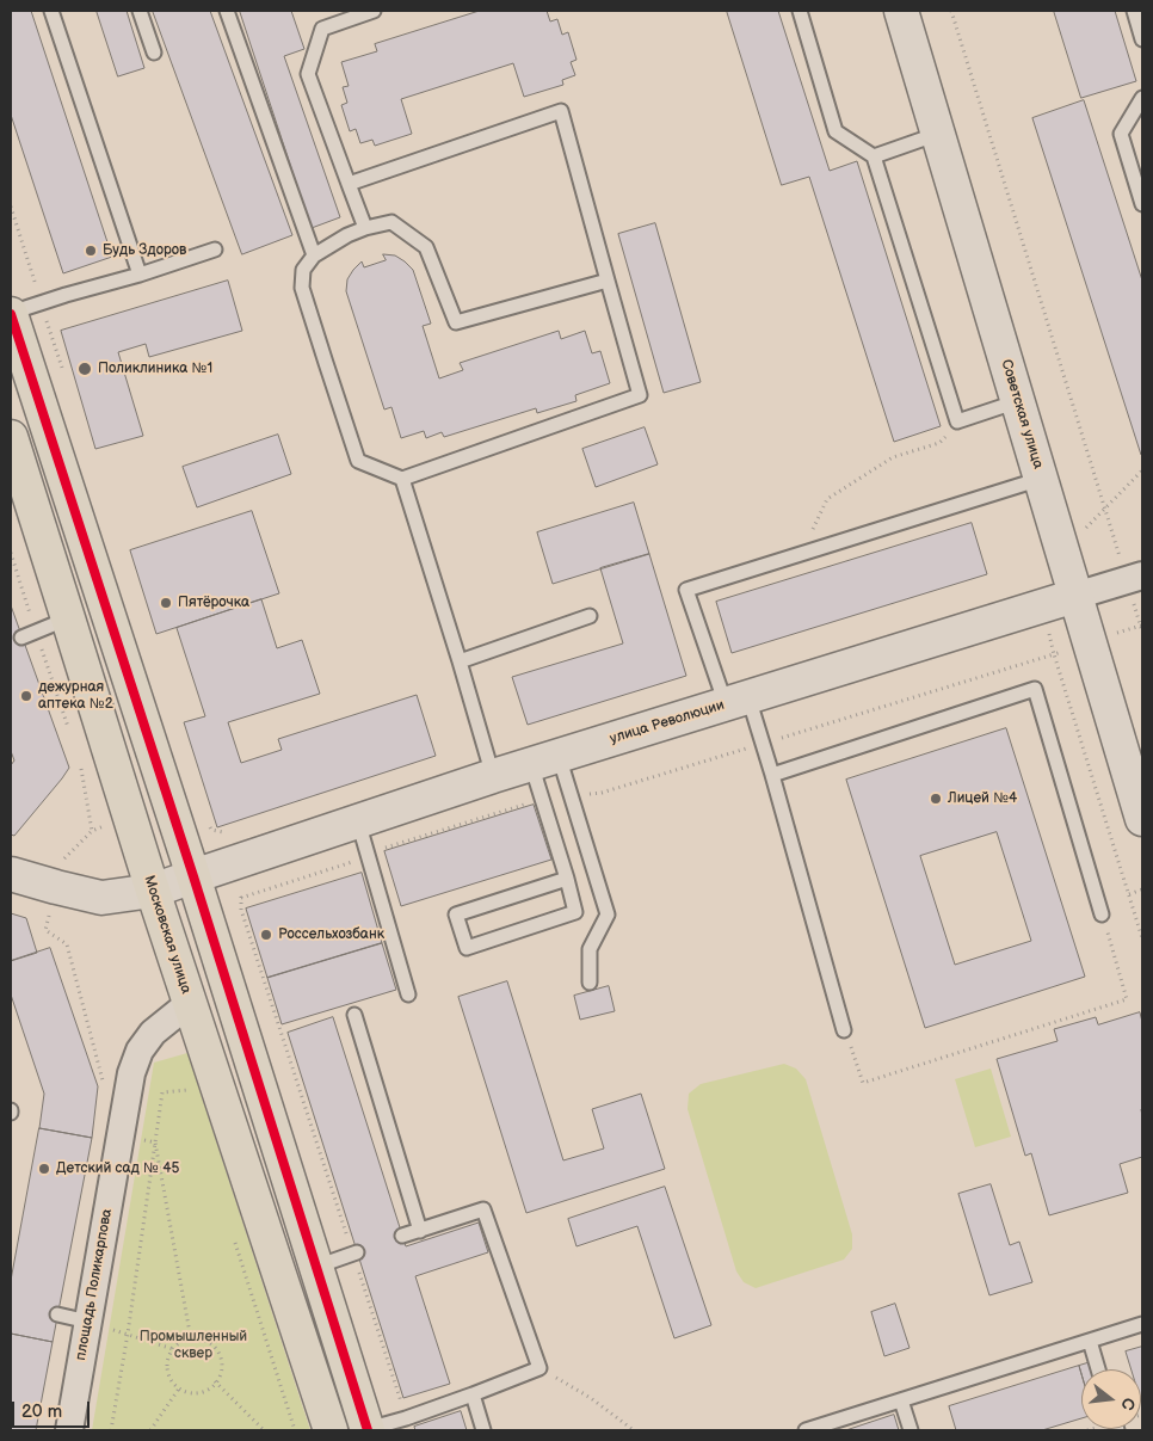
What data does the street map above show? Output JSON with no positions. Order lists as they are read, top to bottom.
{
  "streets": {
    "main road": ["Московская улица"],
    "street": ["Советская улица", "улица Революции", "площадь Поликарпова"]
  },
  "crossings": [
    ["Советская улица", "улица Революции"],
    ["улица Революции", "Московская улица"],
    ["Московская улица", "площадь Поликарпова"]
  ],
  "parks": ["Промышленный сквер"],
  "places": [
    "Будь Здоров",
    "Поликлиника №1",
    "Пятёрочка",
    "дежурная аптека №2",
    "Лицей №4",
    "Россельхозбанк",
    "Детский сад № 45"
  ],
  "scale_bar": "20 m",
  "north": "right"
}
